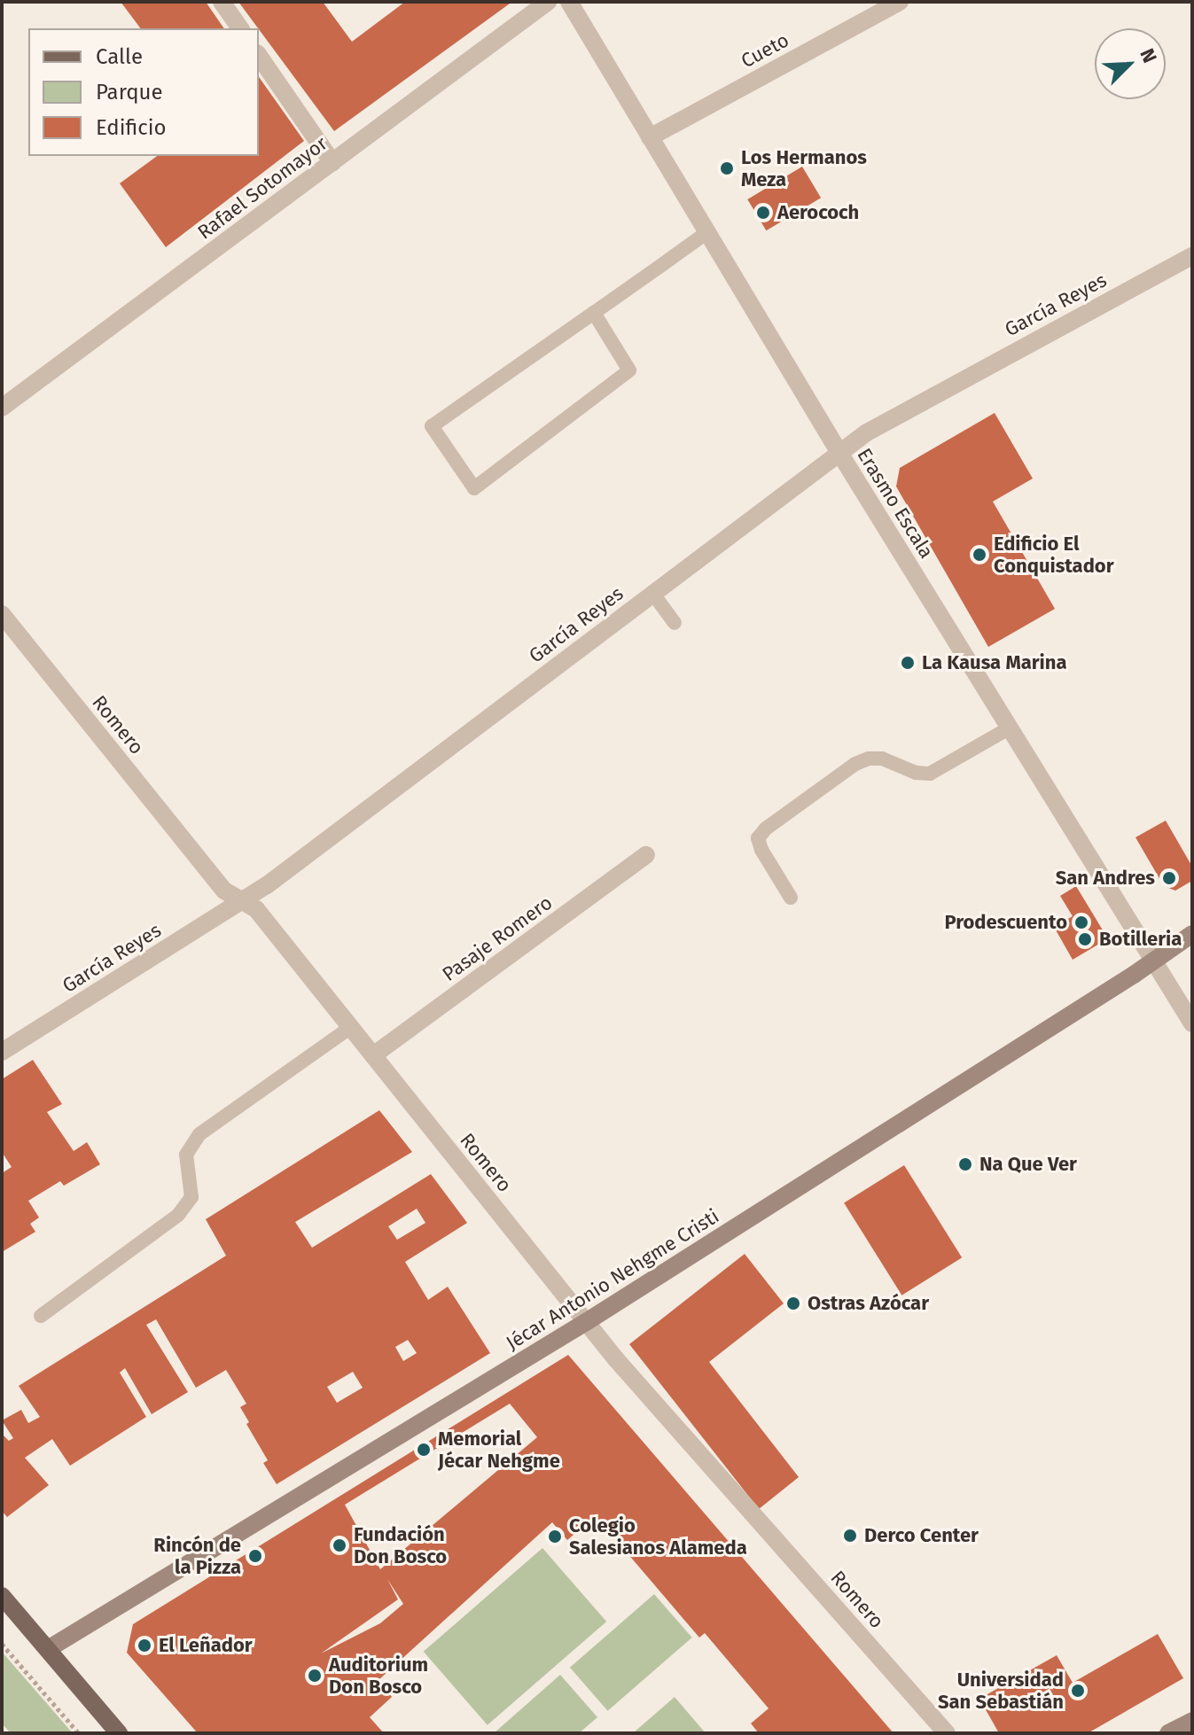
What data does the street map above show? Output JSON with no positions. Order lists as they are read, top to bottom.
{
  "streets": {
    "street": [
      "Cueto",
      "Rafael Sotomayor",
      "García Reyes",
      "Erasmo Escala",
      "Romero",
      "Pasaje Romero",
      "Jécar Antonio Nehgme Cristi"
    ]
  },
  "crossings": [
    ["Cueto", "Erasmo Escala"],
    ["García Reyes", "Erasmo Escala"],
    ["García Reyes", "Romero"],
    ["Erasmo Escala", "Jécar Antonio Nehgme Cristi"],
    ["Romero", "Pasaje Romero"],
    ["Romero", "Jécar Antonio Nehgme Cristi"]
  ],
  "places": [
    "Los Hermanos Meza",
    "Aerococh",
    "Edificio El Conquistador",
    "La Kausa Marina",
    "San Andres",
    "Prodescuento",
    "Botilleria",
    "Na Que Ver",
    "Ostras Azócar",
    "Memorial Jécar Nehgme",
    "Derco Center",
    "Colegio Salesianos Alameda",
    "Fundación Don Bosco",
    "Rincón de la Pizza",
    "El Leñador",
    "Auditorium Don Bosco",
    "Universidad San Sebastián"
  ],
  "legend": ["Calle", "Parque", "Edificio"],
  "north": "top right"
}
